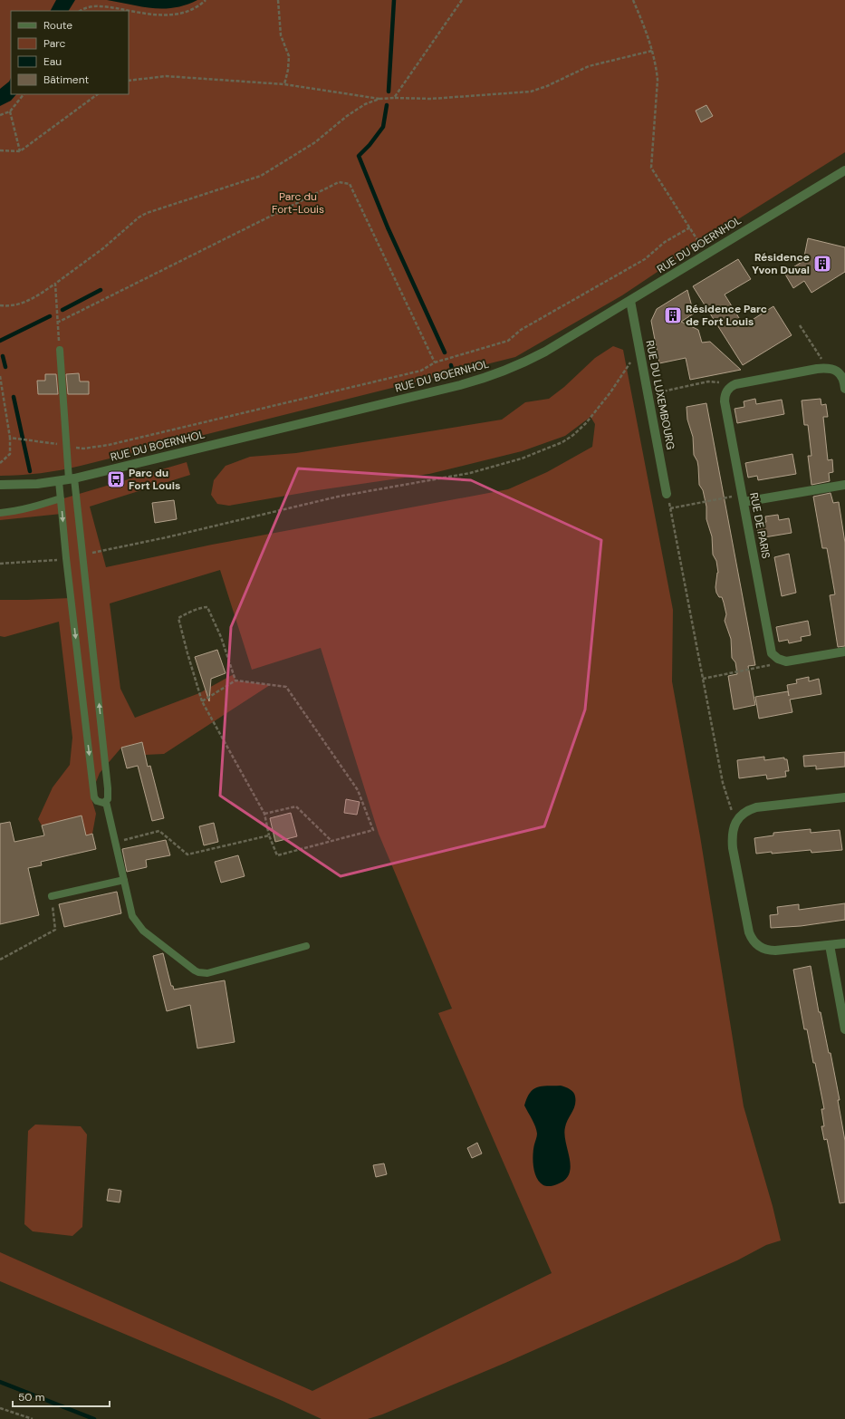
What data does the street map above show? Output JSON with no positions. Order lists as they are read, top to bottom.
{
  "streets": {
    "street": ["RUE DU BOERNHOL", "RUE DU LUXEMBOURG", "RUE DE PARIS"]
  },
  "crossings": [
    ["RUE DU BOERNHOL", "RUE DU LUXEMBOURG"]
  ],
  "parks": ["Parc du Fort-Louis"],
  "places": {
    "building": ["Résidence Yvon Duval", "Résidence Parc de Fort Louis"],
    "bus stop": ["Parc du Fort Louis"]
  },
  "legend": [
    "Route",
    "Parc",
    "Eau",
    "Bâtiment"
  ],
  "scale_bar": "50 m"
}
